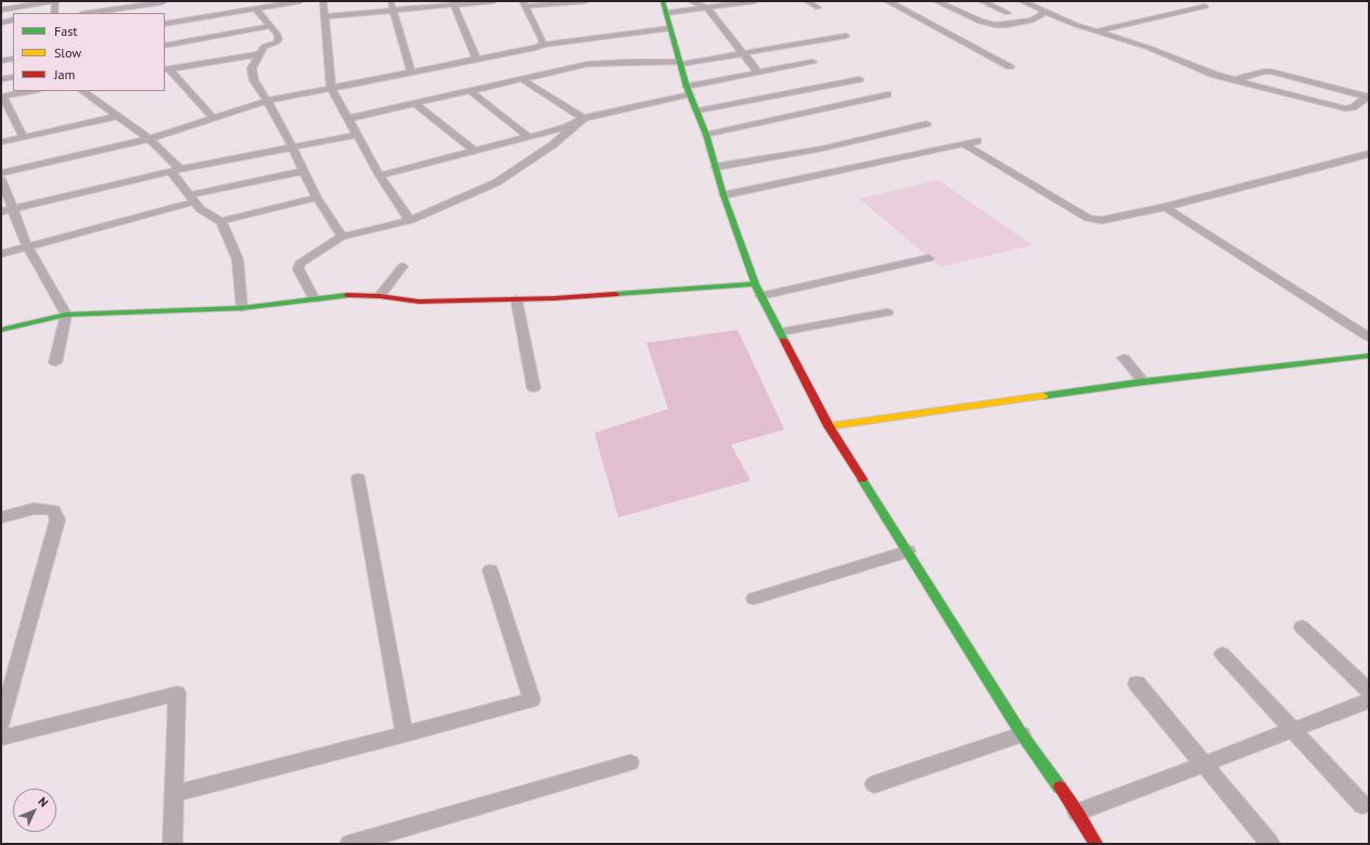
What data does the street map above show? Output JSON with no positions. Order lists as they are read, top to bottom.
{
  "legend": ["Fast", "Slow", "Jam"],
  "north": "top right"
}
